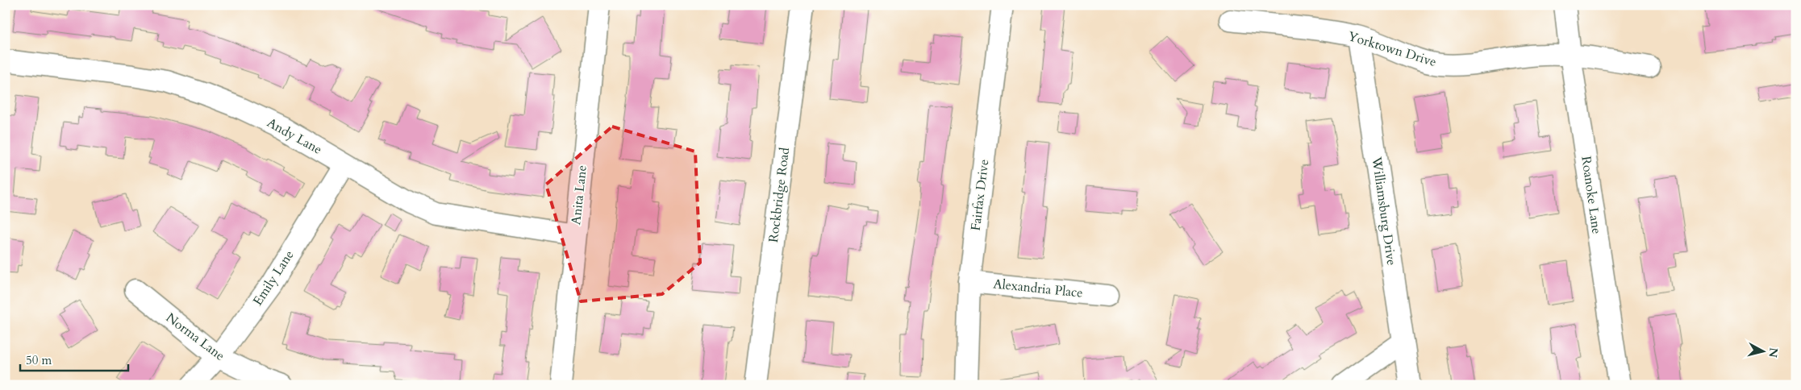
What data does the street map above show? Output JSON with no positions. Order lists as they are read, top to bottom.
{
  "streets": {
    "street": [
      "Yorktown Drive",
      "Andy Lane",
      "Anita Lane",
      "Rockbridge Road",
      "Fairfax Drive",
      "Roanoke Lane",
      "Williamsburg Drive",
      "Emily Lane",
      "Alexandria Place",
      "Norma Lane"
    ]
  },
  "crossings": [
    ["Yorktown Drive", "Roanoke Lane"],
    ["Yorktown Drive", "Williamsburg Drive"],
    ["Andy Lane", "Anita Lane"],
    ["Andy Lane", "Emily Lane"],
    ["Fairfax Drive", "Alexandria Place"],
    ["Emily Lane", "Norma Lane"]
  ],
  "scale_bar": "50 m",
  "north": "right"
}
